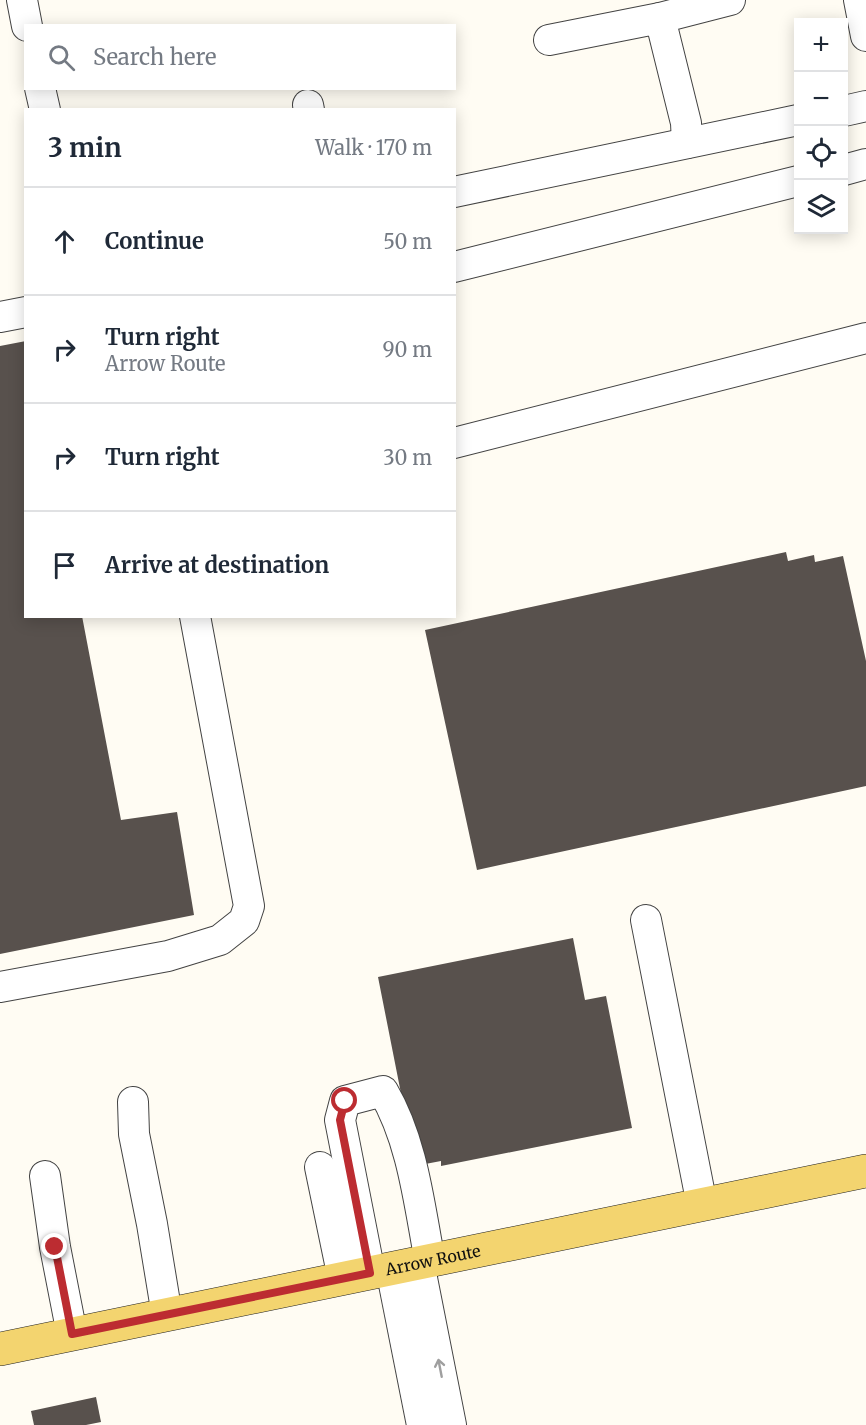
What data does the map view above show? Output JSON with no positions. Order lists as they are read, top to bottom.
{
  "streets": {
    "main road": ["Arrow Route"]
  },
  "page": {
    "map_buttons": ["+", "−"],
    "search": "Search here",
    "heading": ["3 min", "Walk · 170 m"],
    "list": [
      ["Continue", "50 m"],
      ["Turn right", "Arrow Route", "90 m"],
      ["Turn right", "30 m"],
      "Arrive at destination"
    ]
  }
}
